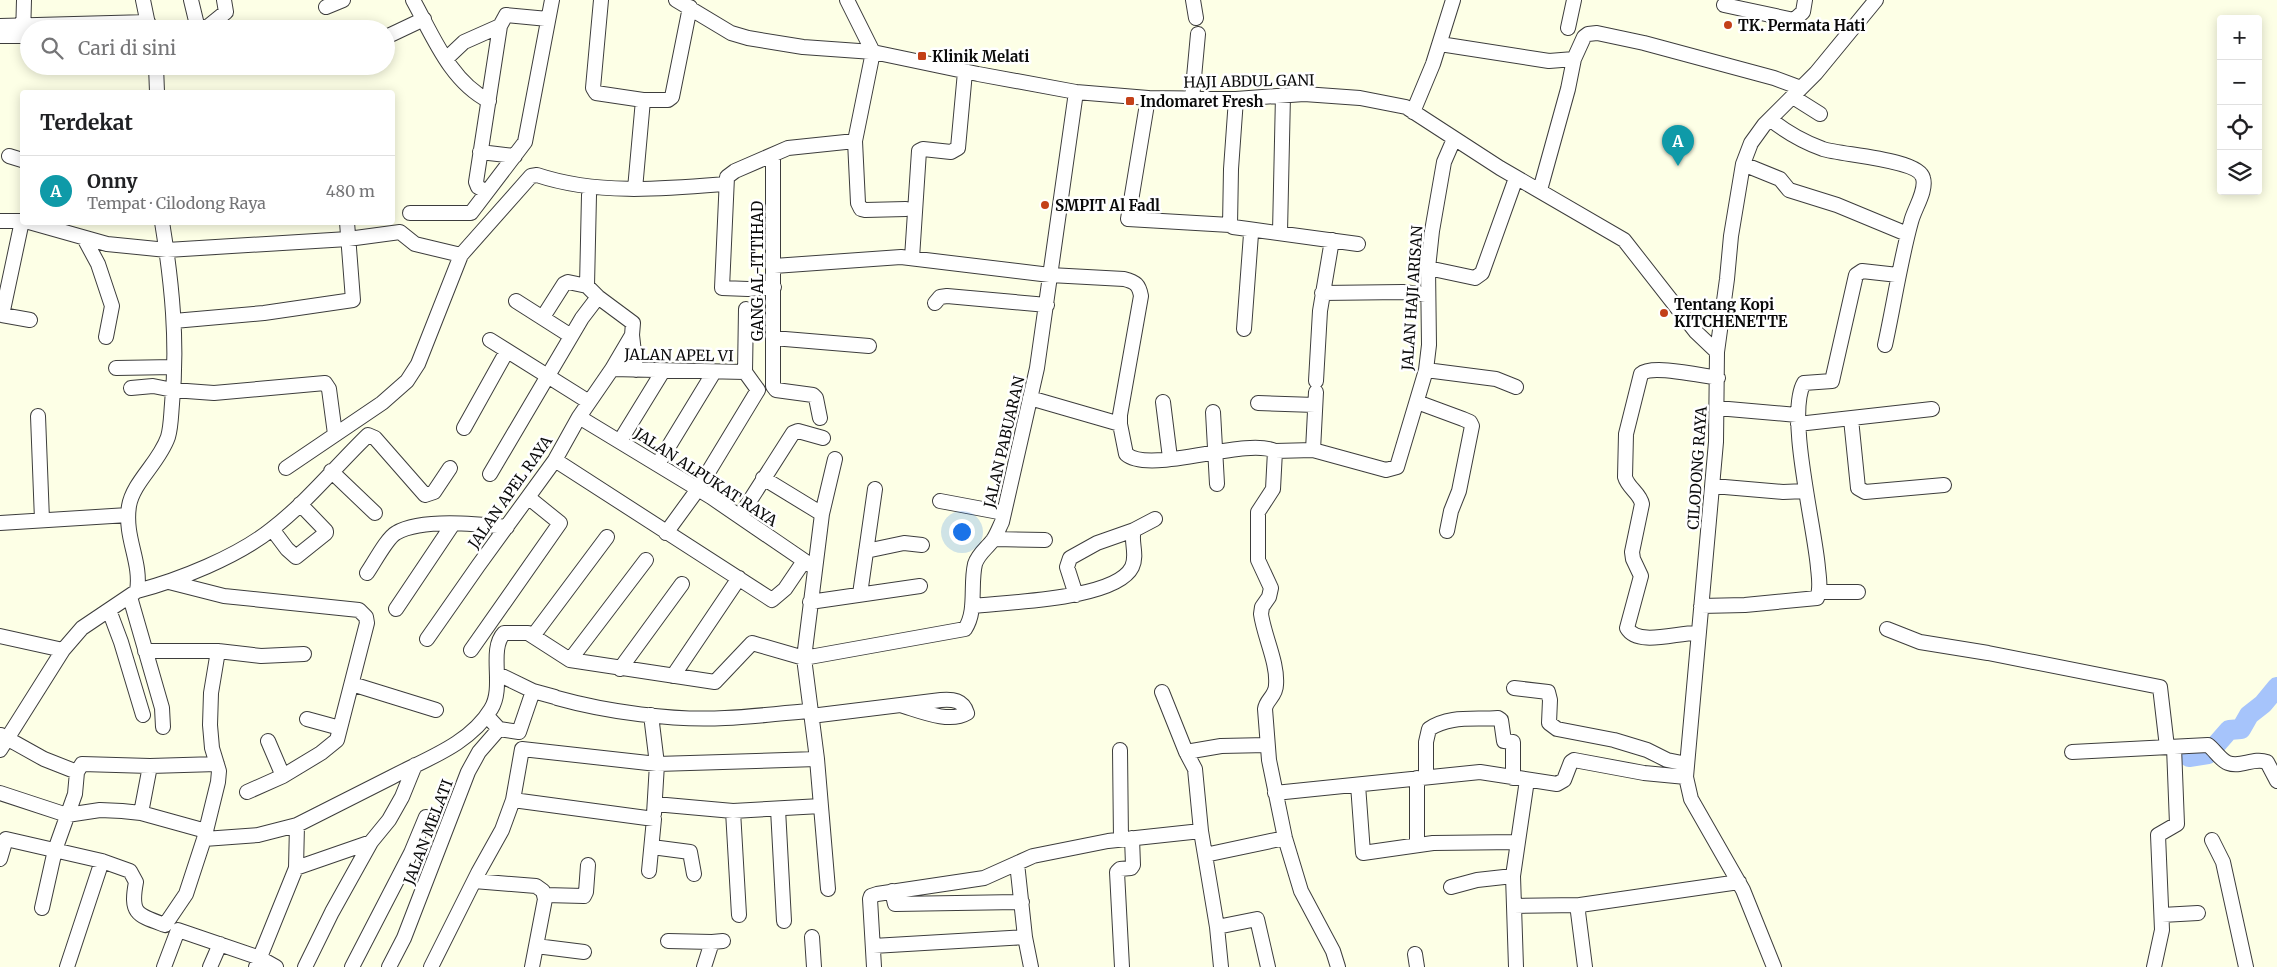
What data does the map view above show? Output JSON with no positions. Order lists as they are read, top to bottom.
{
  "streets": {
    "street": [
      "HAJI ABDUL GANI",
      "GANG AL-ITTIHAD",
      "JALAN HAJI ARISAN",
      "JALAN APEL VI",
      "JALAN PABUARAN",
      "CILODONG RAYA",
      "JALAN ALPUKAT RAYA",
      "JALAN APEL RAYA",
      "JALAN MELATI"
    ]
  },
  "crossings": [
    ["HAJI ABDUL GANI", "JALAN HAJI ARISAN"],
    ["HAJI ABDUL GANI", "JALAN PABUARAN"],
    ["HAJI ABDUL GANI", "CILODONG RAYA"],
    ["JALAN APEL VI", "JALAN APEL RAYA"],
    ["JALAN ALPUKAT RAYA", "JALAN APEL RAYA"]
  ],
  "places": {
    "other": ["TK. Permata Hati", "SMPIT Al Fadl", "Tentang Kopi KITCHENETTE"],
    "transit": ["Klinik Melati", "Indomaret Fresh"]
  },
  "page": {
    "map_buttons": ["+", "−"],
    "search": "Cari di sini",
    "heading": "Terdekat",
    "pins": "A",
    "list": [
      {
        "mark": "A",
        "name": "Onny",
        "note": "Tempat · Cilodong Raya",
        "value": "480 m"
      }
    ]
  }
}
